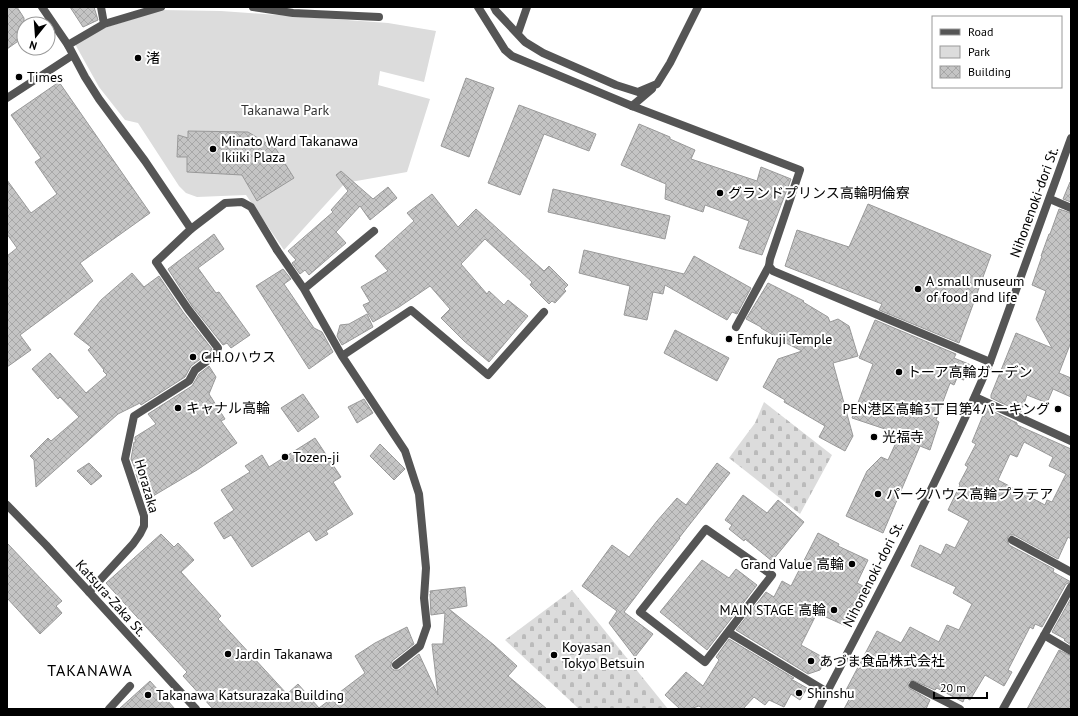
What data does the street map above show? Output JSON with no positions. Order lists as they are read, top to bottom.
{
  "streets": {
    "street": ["Nihonenoki-dori St.", "Horazaka", "Katsura-Zaka St."]
  },
  "crossings": [
    ["Horazaka", "Katsura-Zaka St."]
  ],
  "districts": ["TAKANAWA"],
  "parks": ["Takanawa Park"],
  "places": [
    "渚",
    "Times",
    "Minato Ward Takanawa Ikiiki Plaza",
    "グランドプリンス高輪明倫寮",
    "A small museum of food and life",
    "Enfukuji Temple",
    "C.H.Oハウス",
    "トーア高輪ガーデン",
    "キャナル高輪",
    "PEN港区高輪3丁目第4パーキング",
    "光福寺",
    "Tozen-ji",
    "パークハウス高輪プラテア",
    "Grand Value 高輪",
    "MAIN STAGE 高輪",
    "Jardin Takanawa",
    "Koyasan Tokyo Betsuin",
    "あづま食品株式会社",
    "Shinshu",
    "Takanawa Katsurazaka Building"
  ],
  "legend": ["Road", "Park", "Building"],
  "scale_bar": "20 m",
  "north": "bottom"
}
